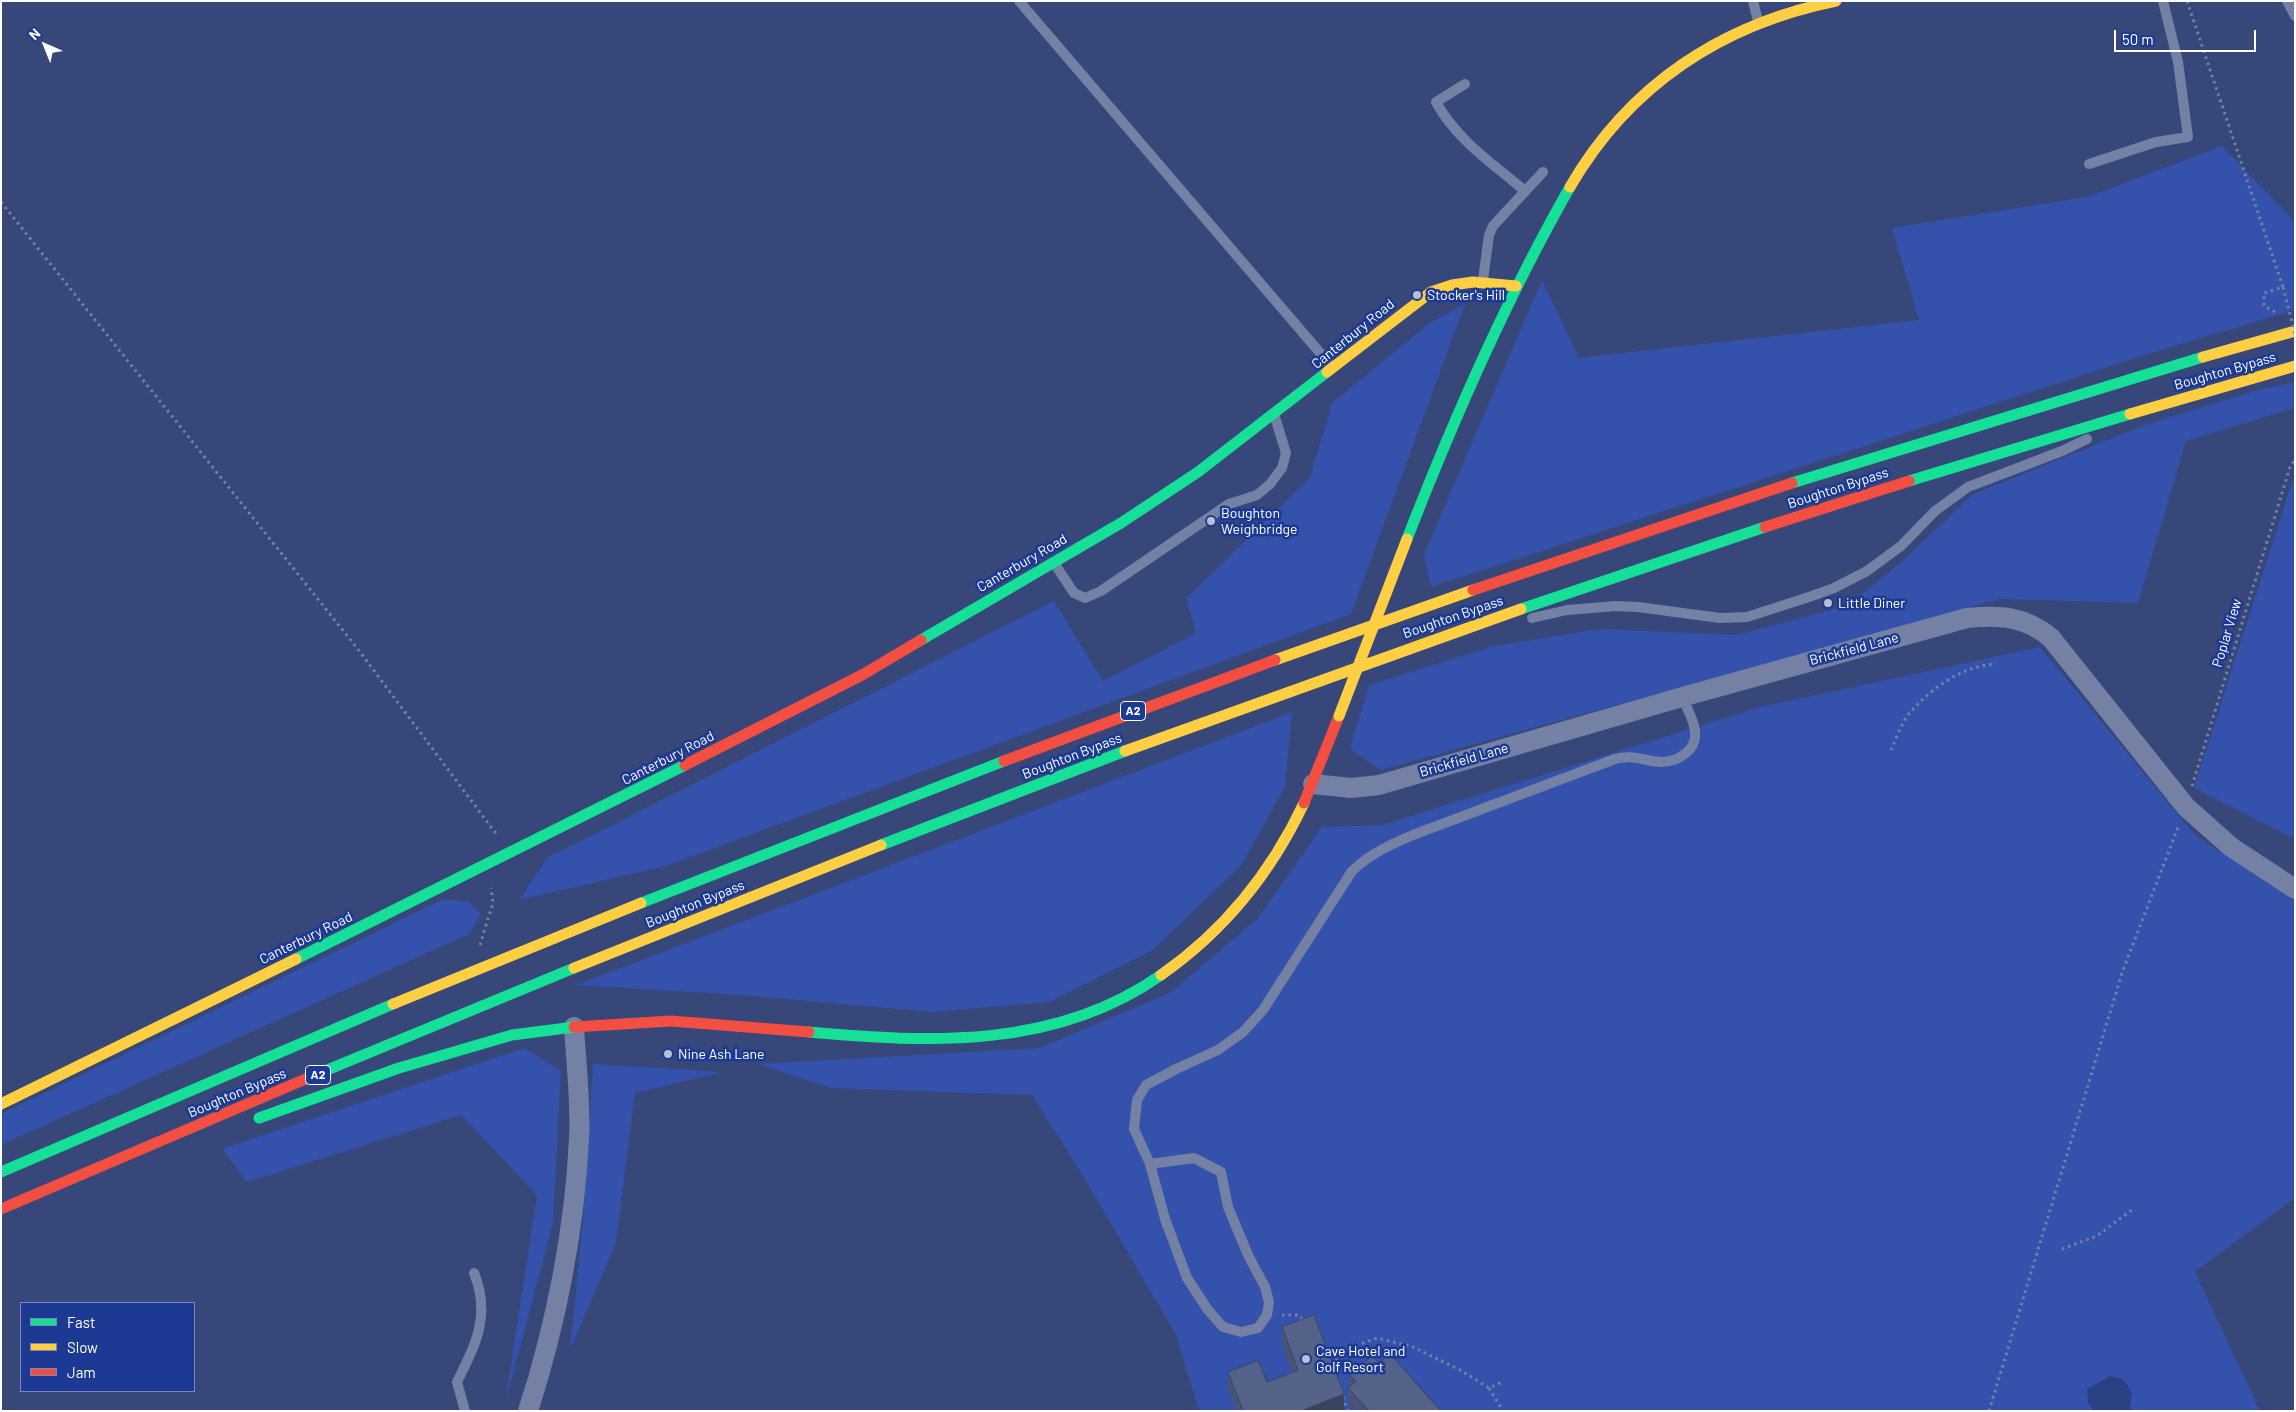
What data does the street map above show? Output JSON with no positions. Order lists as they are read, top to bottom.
{
  "streets": {
    "main road": ["Canterbury Road", "Boughton Bypass", "A2"],
    "street": ["Brickfield Lane"],
    "path": ["Poplar View"]
  },
  "crossings": [
    ["Poplar View", "Brickfield Lane"]
  ],
  "places": [
    "Stocker's Hill",
    "Boughton Weighbridge",
    "Little Diner",
    "Nine Ash Lane",
    "Cave Hotel and Golf Resort"
  ],
  "legend": ["Fast", "Slow", "Jam"],
  "scale_bar": "50 m",
  "north": "top left"
}
